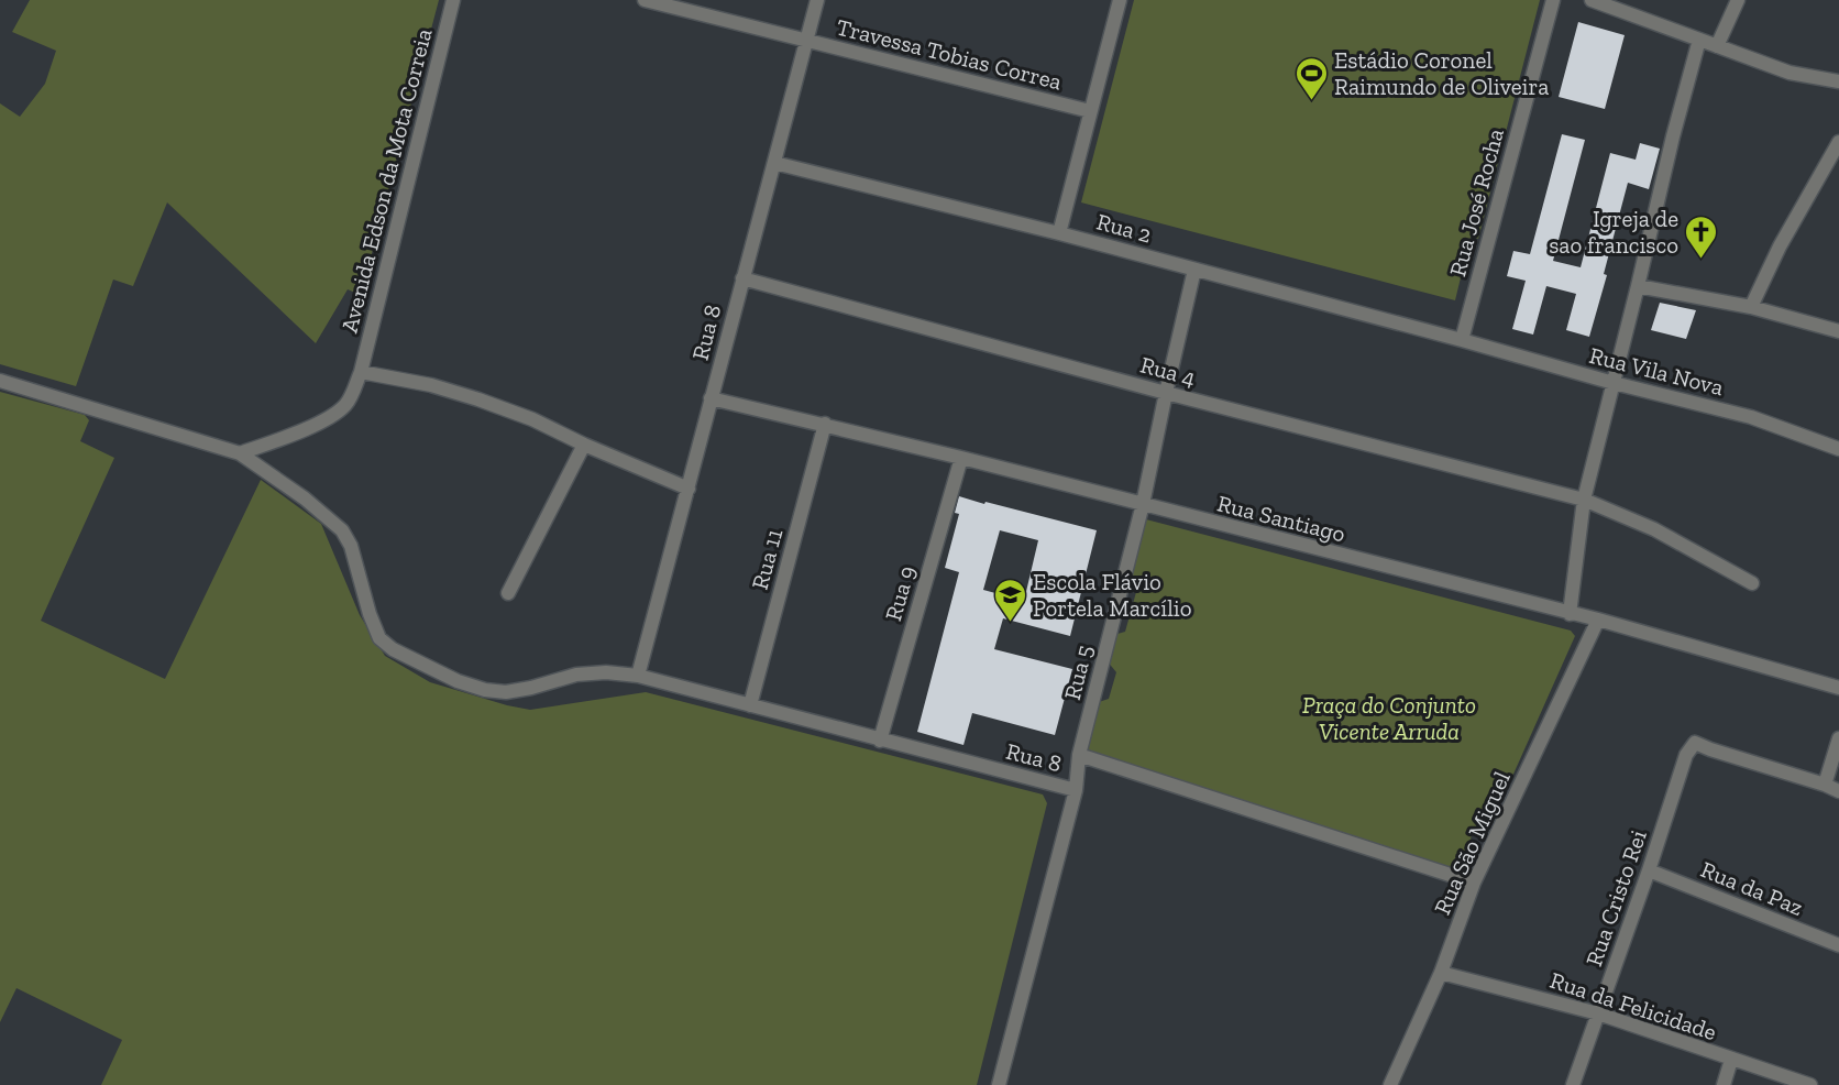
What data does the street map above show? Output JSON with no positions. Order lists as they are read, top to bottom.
{
  "streets": {
    "street": [
      "Travessa Tobias Correa",
      "Avenida Edson da Mota Correia",
      "Rua José Rocha",
      "Rua 2",
      "Rua 8",
      "Rua 4",
      "Rua Vila Nova",
      "Rua Santiago",
      "Rua 11",
      "Rua 9",
      "Rua 5",
      "Rua São Miguel",
      "Rua da Paz",
      "Rua Cristo Rei",
      "Rua da Felicidade"
    ]
  },
  "crossings": [
    ["Travessa Tobias Correa", "Rua 8"],
    ["Avenida Edson da Mota Correia", "Rua 8"],
    ["Rua José Rocha", "Rua 2"],
    ["Rua José Rocha", "Rua Vila Nova"],
    ["Rua 2", "Rua 8"],
    ["Rua 2", "Rua Vila Nova"],
    ["Rua 2", "Rua 5"],
    ["Rua 8", "Rua 4"],
    ["Rua 8", "Rua Santiago"],
    ["Rua 8", "Rua 11"],
    ["Rua 8", "Rua 9"],
    ["Rua 8", "Rua 5"],
    ["Rua 8", "Rua São Miguel"],
    ["Rua 4", "Rua 5"],
    ["Rua Santiago", "Rua 11"],
    ["Rua Santiago", "Rua 9"],
    ["Rua Santiago", "Rua 5"],
    ["Rua Santiago", "Rua São Miguel"],
    ["Rua São Miguel", "Rua da Felicidade"],
    ["Rua da Paz", "Rua Cristo Rei"],
    ["Rua Cristo Rei", "Rua da Felicidade"]
  ],
  "parks": ["Praça do Conjunto Vicente Arruda"],
  "places": {
    "sports": ["Estádio Coronel Raimundo de Oliveira"],
    "church": ["Igreja de sao francisco"],
    "school or university": ["Escola Flávio Portela Marcílio"]
  }
}
